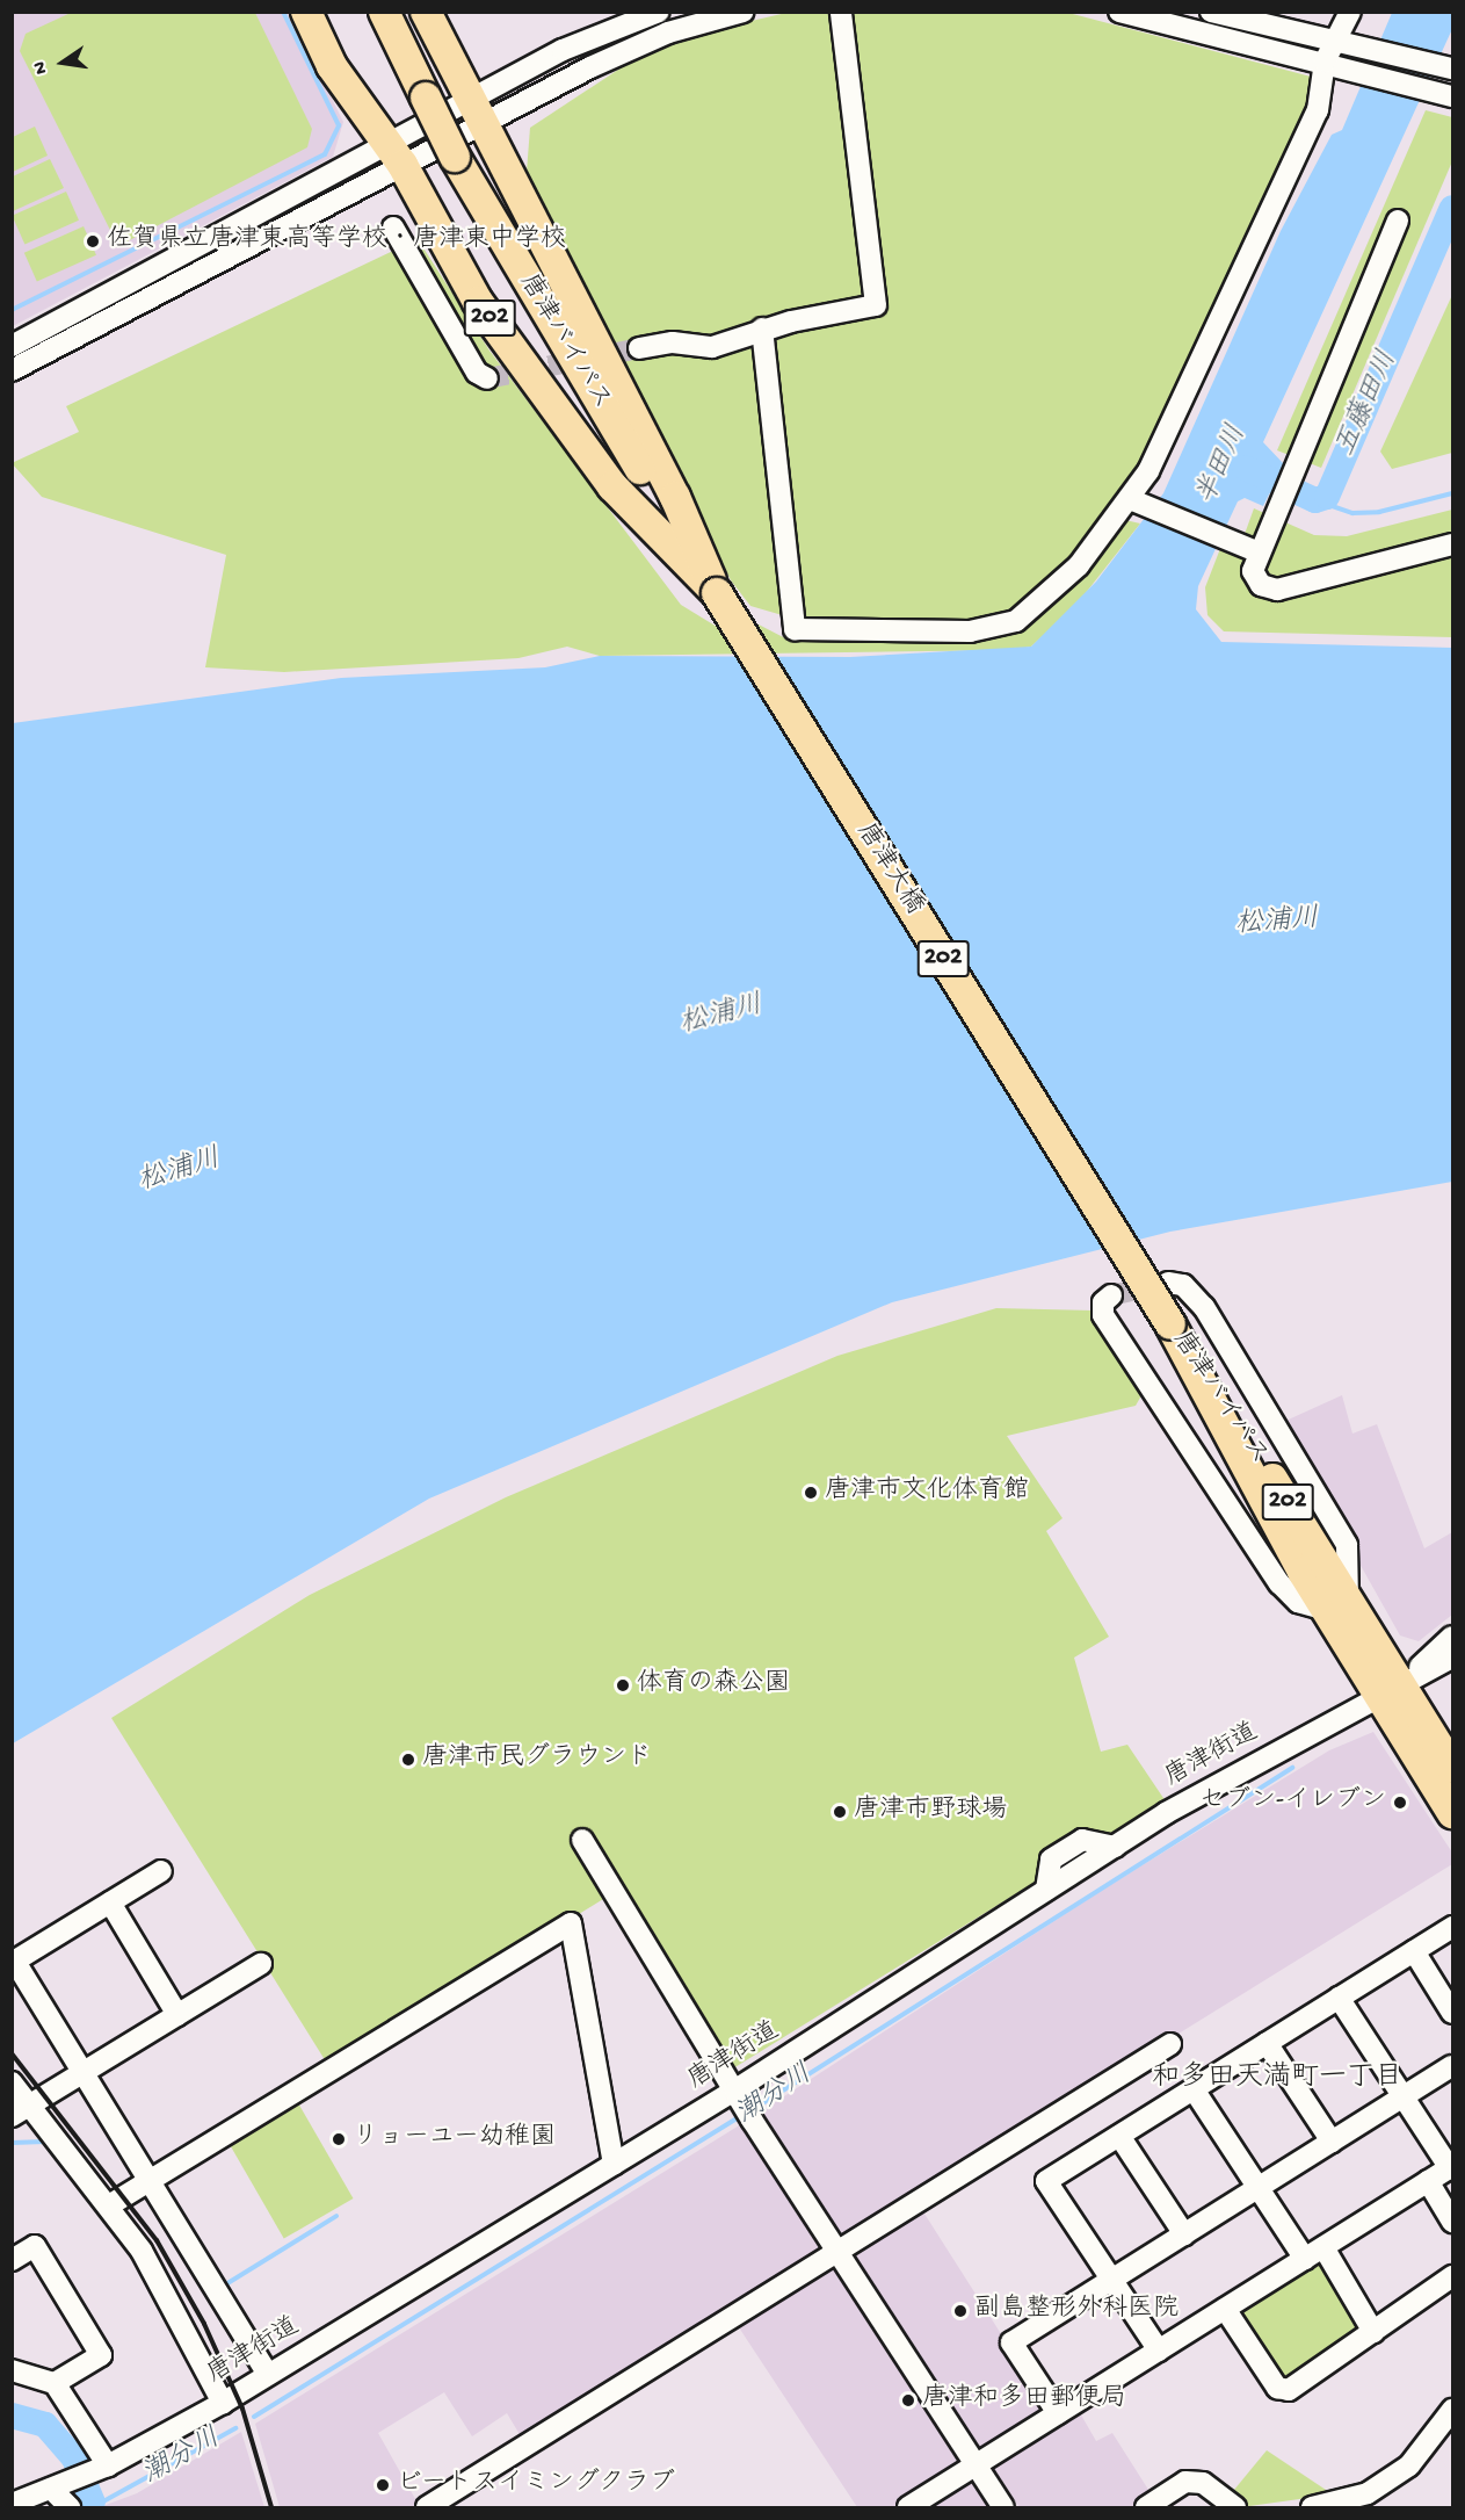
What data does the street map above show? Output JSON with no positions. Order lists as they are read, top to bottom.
{
  "streets": {
    "highway": ["202", "唐津バイパス", "唐津大橋"],
    "street": ["唐津街道"]
  },
  "crossings": [
    ["202", "唐津バイパス"],
    ["202", "唐津大橋"],
    ["唐津バイパス", "唐津大橋"],
    ["唐津バイパス", "唐津街道"]
  ],
  "districts": ["和多田天満町一丁目"],
  "water": [
    "五藤田川",
    "半田川",
    "松浦川",
    "潮分川"
  ],
  "places": [
    "佐賀県立唐津東高等学校・唐津東中学校",
    "唐津市文化体育館",
    "体育の森公園",
    "唐津市民グラウンド",
    "セブン-イレブン",
    "唐津市野球場",
    "リョーユー幼稚園",
    "副島整形外科医院",
    "唐津和多田郵便局",
    "ビートスイミングクラブ"
  ],
  "north": "left"
}
